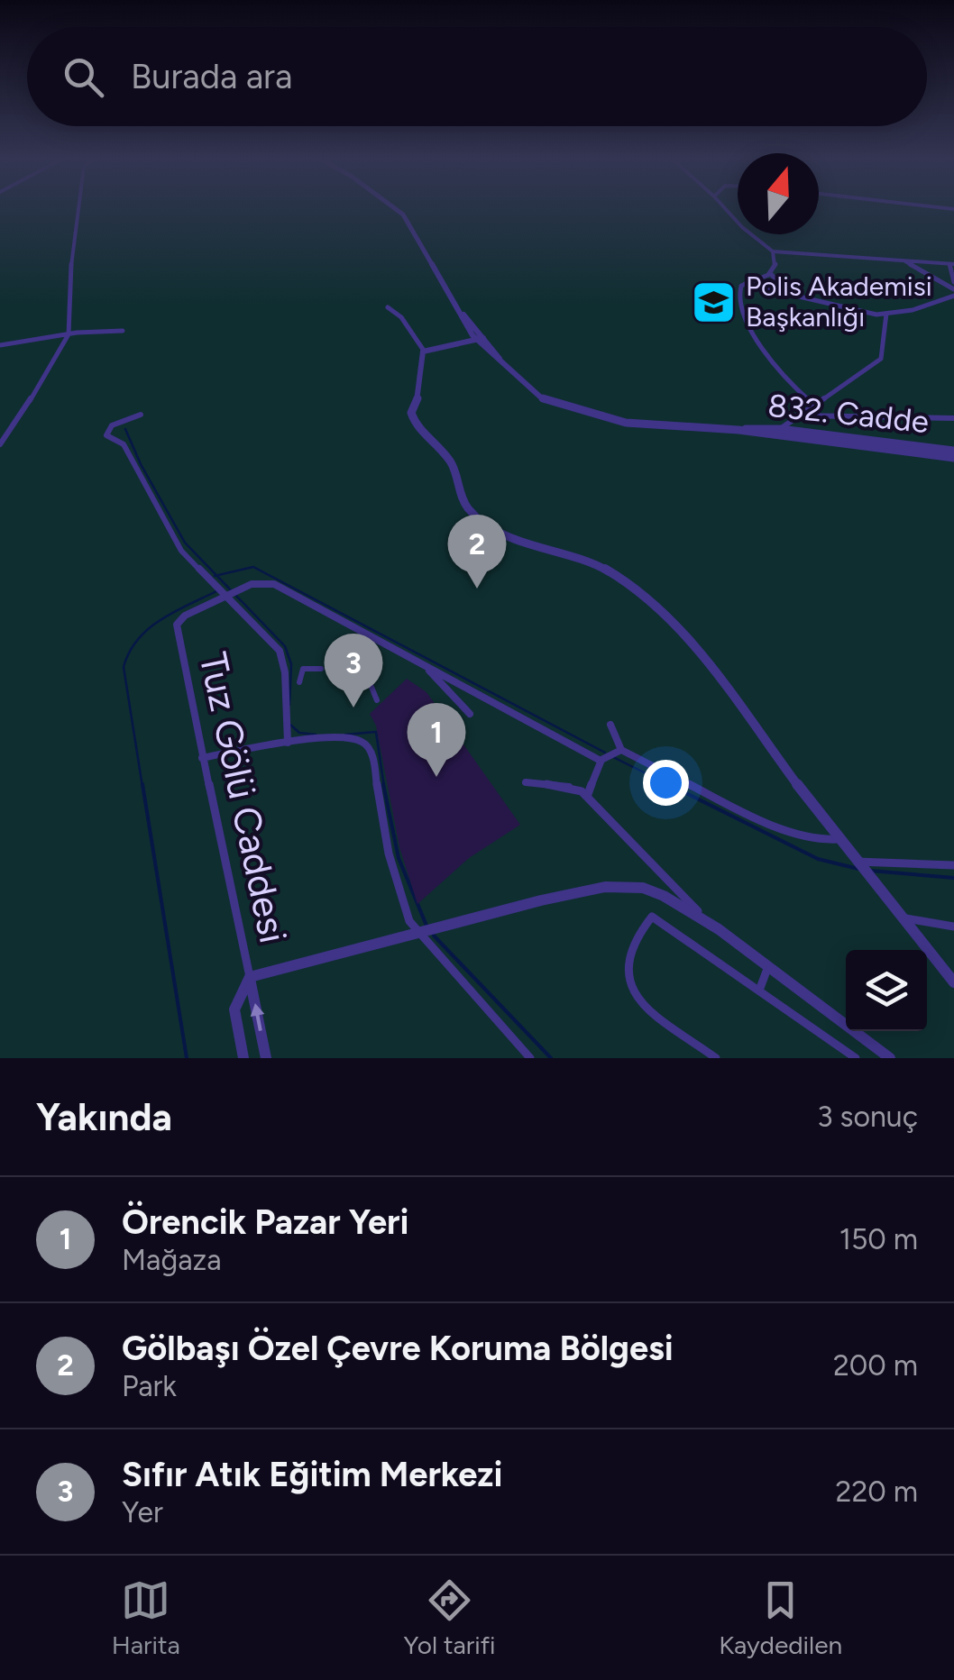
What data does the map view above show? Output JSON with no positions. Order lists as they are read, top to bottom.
{
  "streets": {
    "street": ["832. Cadde", "Tuz Gölü Caddesi"]
  },
  "places": {
    "school or university": ["Polis Akademisi Başkanlığı"]
  },
  "north": "top",
  "page": {
    "search": "Burada ara",
    "pins": ["2", "3", "1"],
    "heading": ["Yakında", "3 sonuç"],
    "list": [
      {
        "mark": "1",
        "name": "Örencik Pazar Yeri",
        "note": "Mağaza",
        "value": "150 m"
      },
      {
        "mark": "2",
        "name": "Gölbaşı Özel Çevre Koruma Bölgesi",
        "note": "Park",
        "value": "200 m"
      },
      {
        "mark": "3",
        "name": "Sıfır Atık Eğitim Merkezi",
        "note": "Yer",
        "value": "220 m"
      }
    ],
    "nav": ["Harita", "Yol tarifi", "Kaydedilen"]
  }
}
